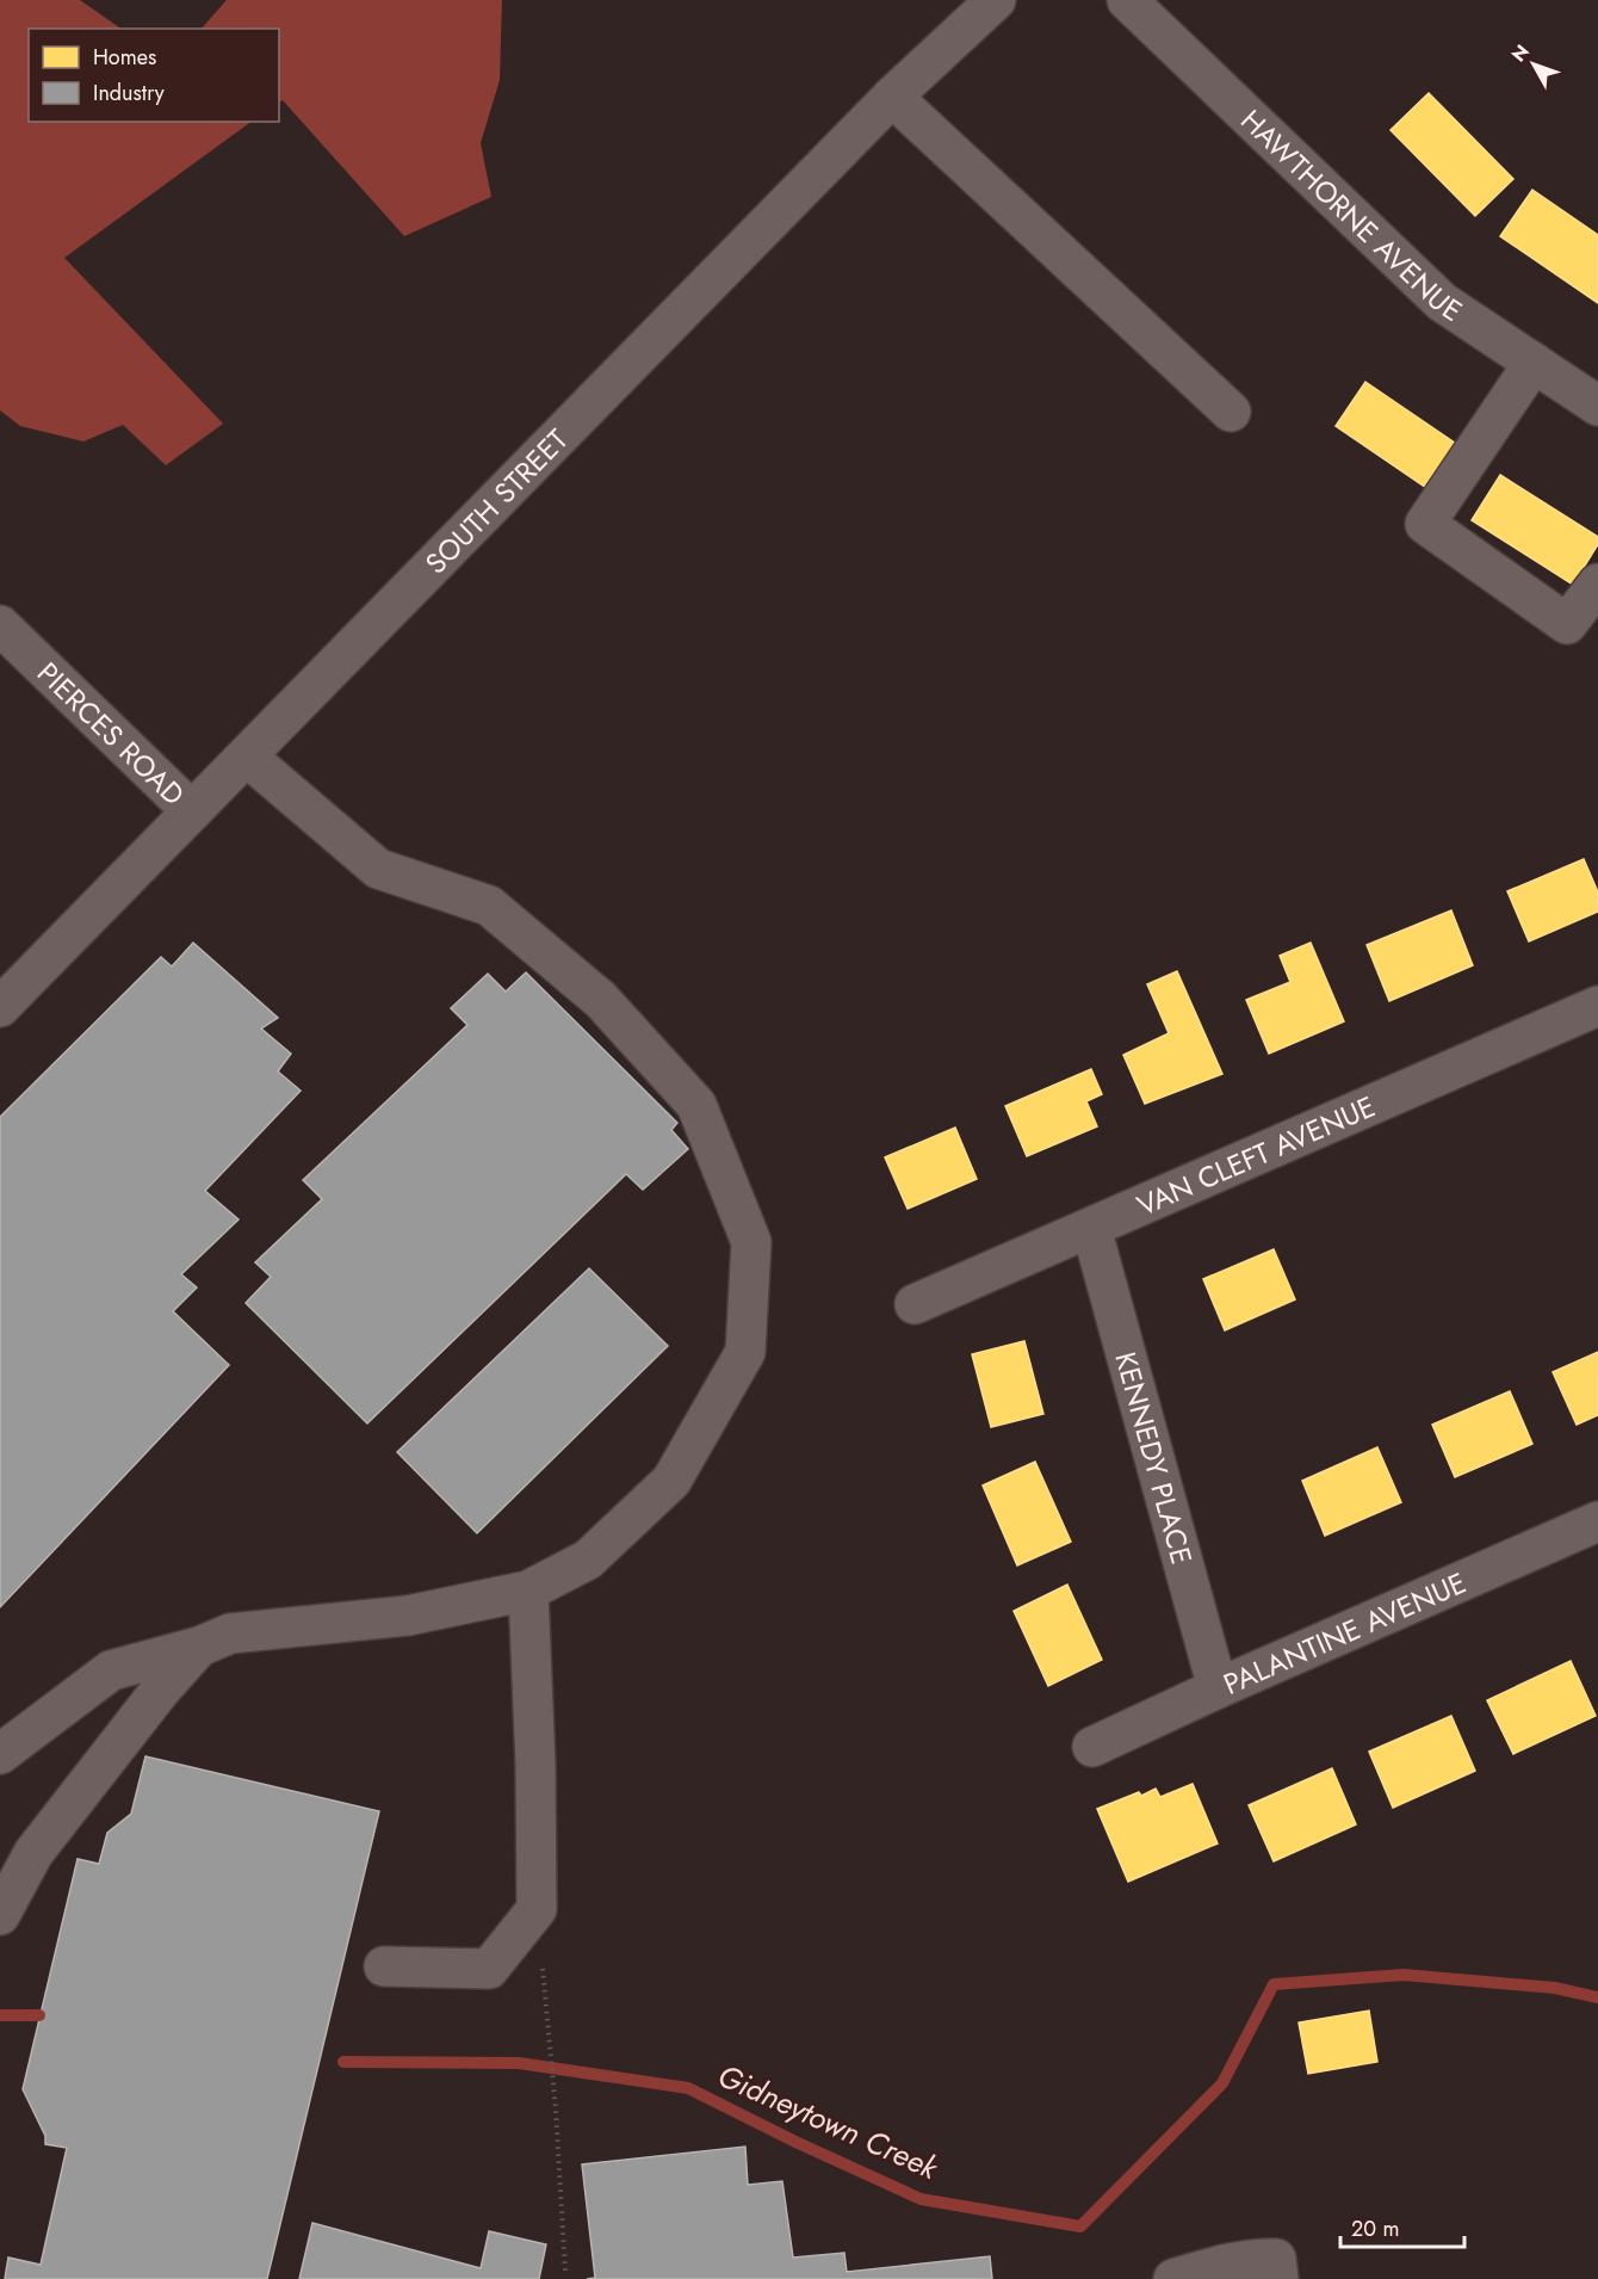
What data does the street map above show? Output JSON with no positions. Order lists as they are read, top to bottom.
{
  "streets": {
    "street": [
      "HAWTHORNE AVENUE",
      "SOUTH STREET",
      "PIERCES ROAD",
      "VAN CLEFT AVENUE",
      "KENNEDY PLACE",
      "PALANTINE AVENUE"
    ]
  },
  "crossings": [
    ["SOUTH STREET", "PIERCES ROAD"],
    ["VAN CLEFT AVENUE", "KENNEDY PLACE"],
    ["KENNEDY PLACE", "PALANTINE AVENUE"]
  ],
  "water": ["Gidneytown Creek"],
  "legend": ["Homes", "Industry"],
  "scale_bar": "20 m",
  "north": "top left"
}
